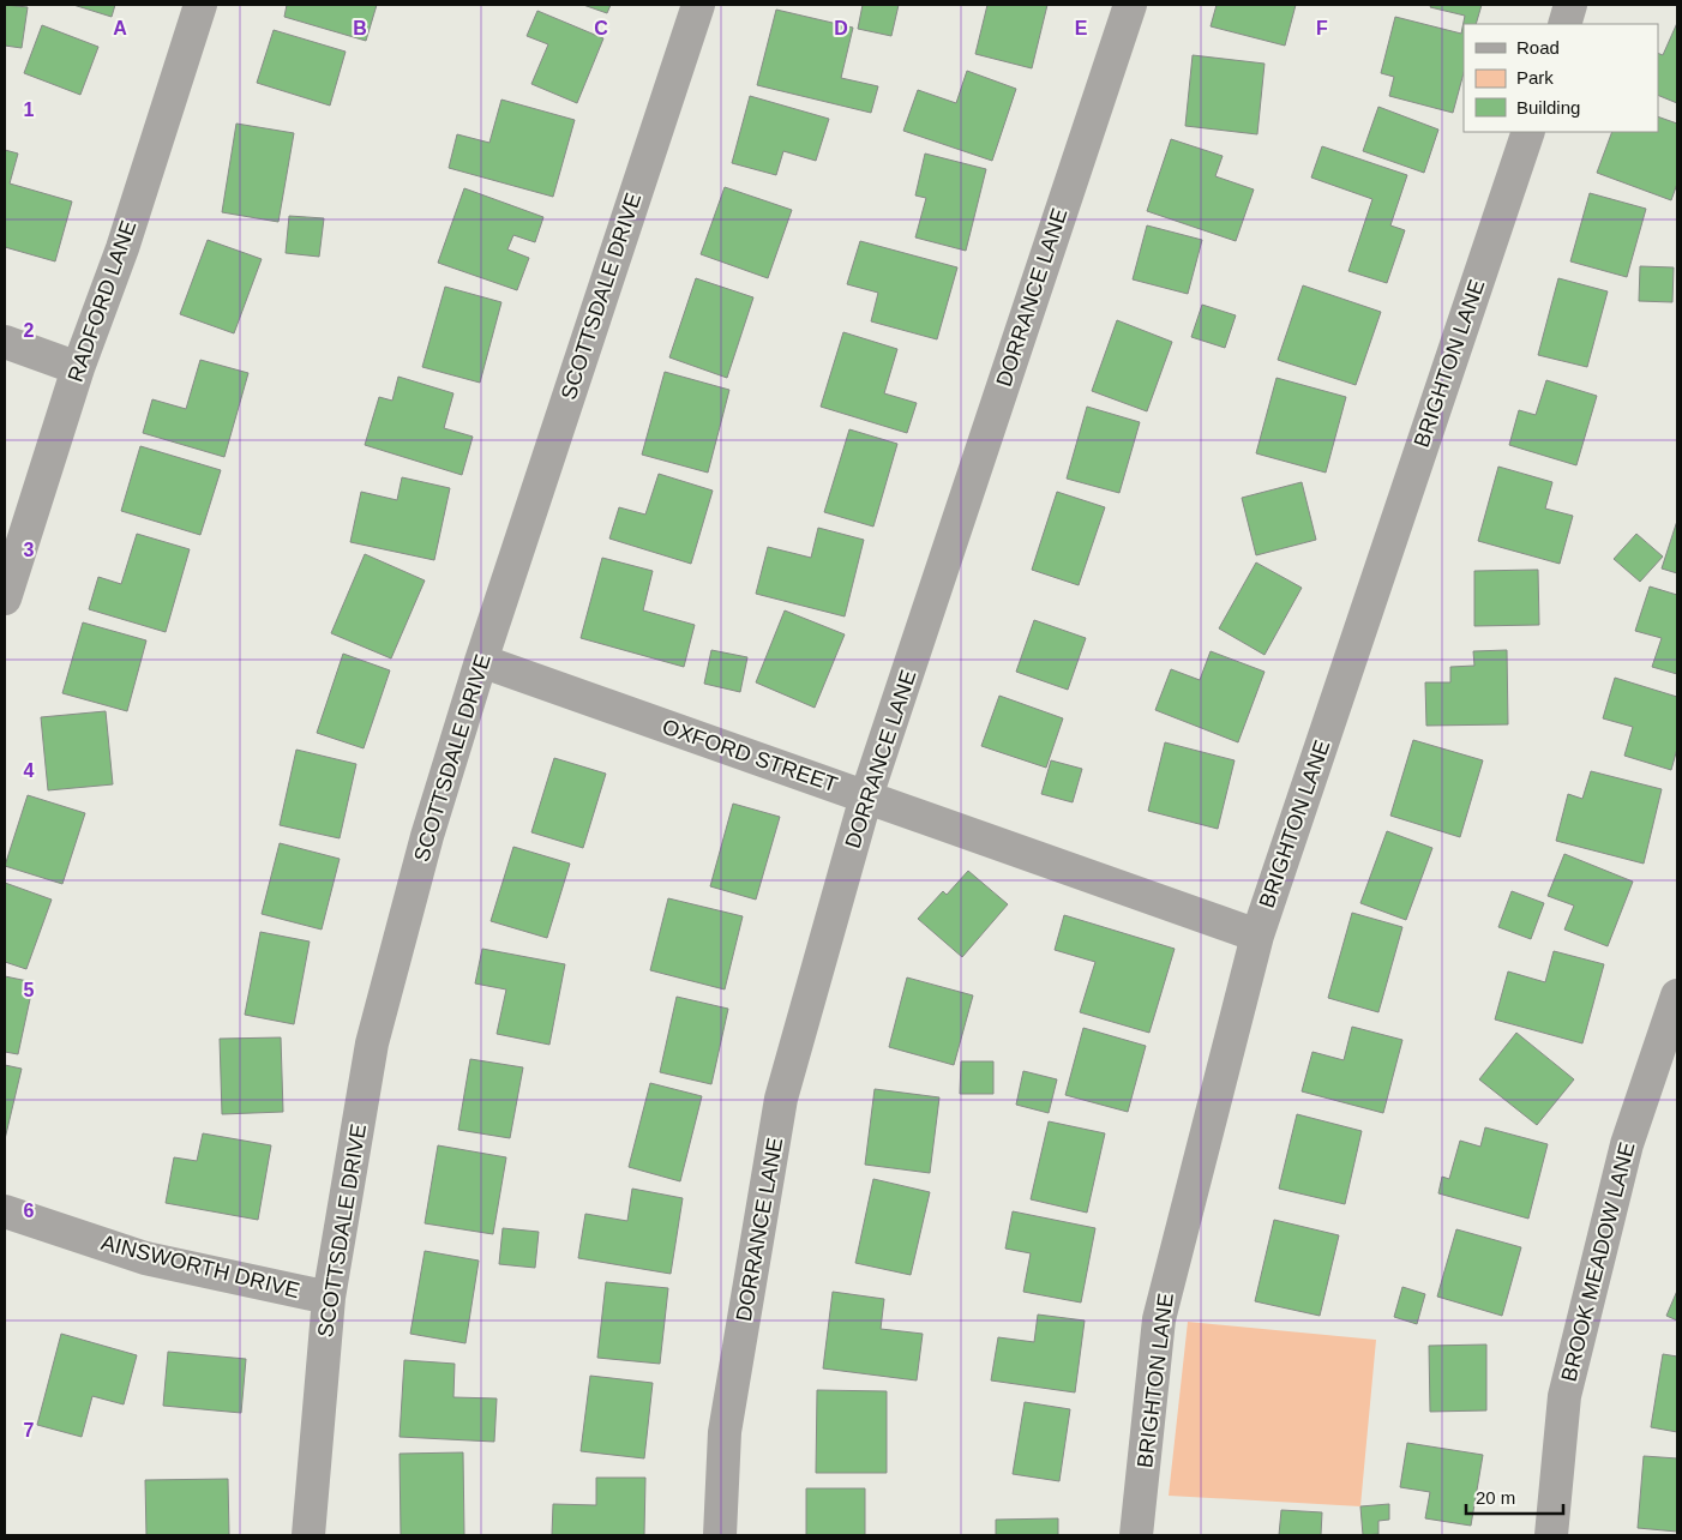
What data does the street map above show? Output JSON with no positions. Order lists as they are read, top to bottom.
{
  "streets": {
    "street": [
      "SCOTTSDALE DRIVE",
      "DORRANCE LANE",
      "RADFORD LANE",
      "BRIGHTON LANE",
      "OXFORD STREET",
      "BROOK MEADOW LANE",
      "AINSWORTH DRIVE"
    ]
  },
  "crossings": [
    ["SCOTTSDALE DRIVE", "OXFORD STREET"],
    ["SCOTTSDALE DRIVE", "AINSWORTH DRIVE"],
    ["DORRANCE LANE", "OXFORD STREET"],
    ["BRIGHTON LANE", "OXFORD STREET"]
  ],
  "legend": ["Road", "Park", "Building"],
  "scale_bar": "20 m",
  "grid": {
    "columns": [
      "A",
      "B",
      "C",
      "D",
      "E",
      "F"
    ],
    "rows": [
      "1",
      "2",
      "3",
      "4",
      "5",
      "6",
      "7"
    ]
  }
}
